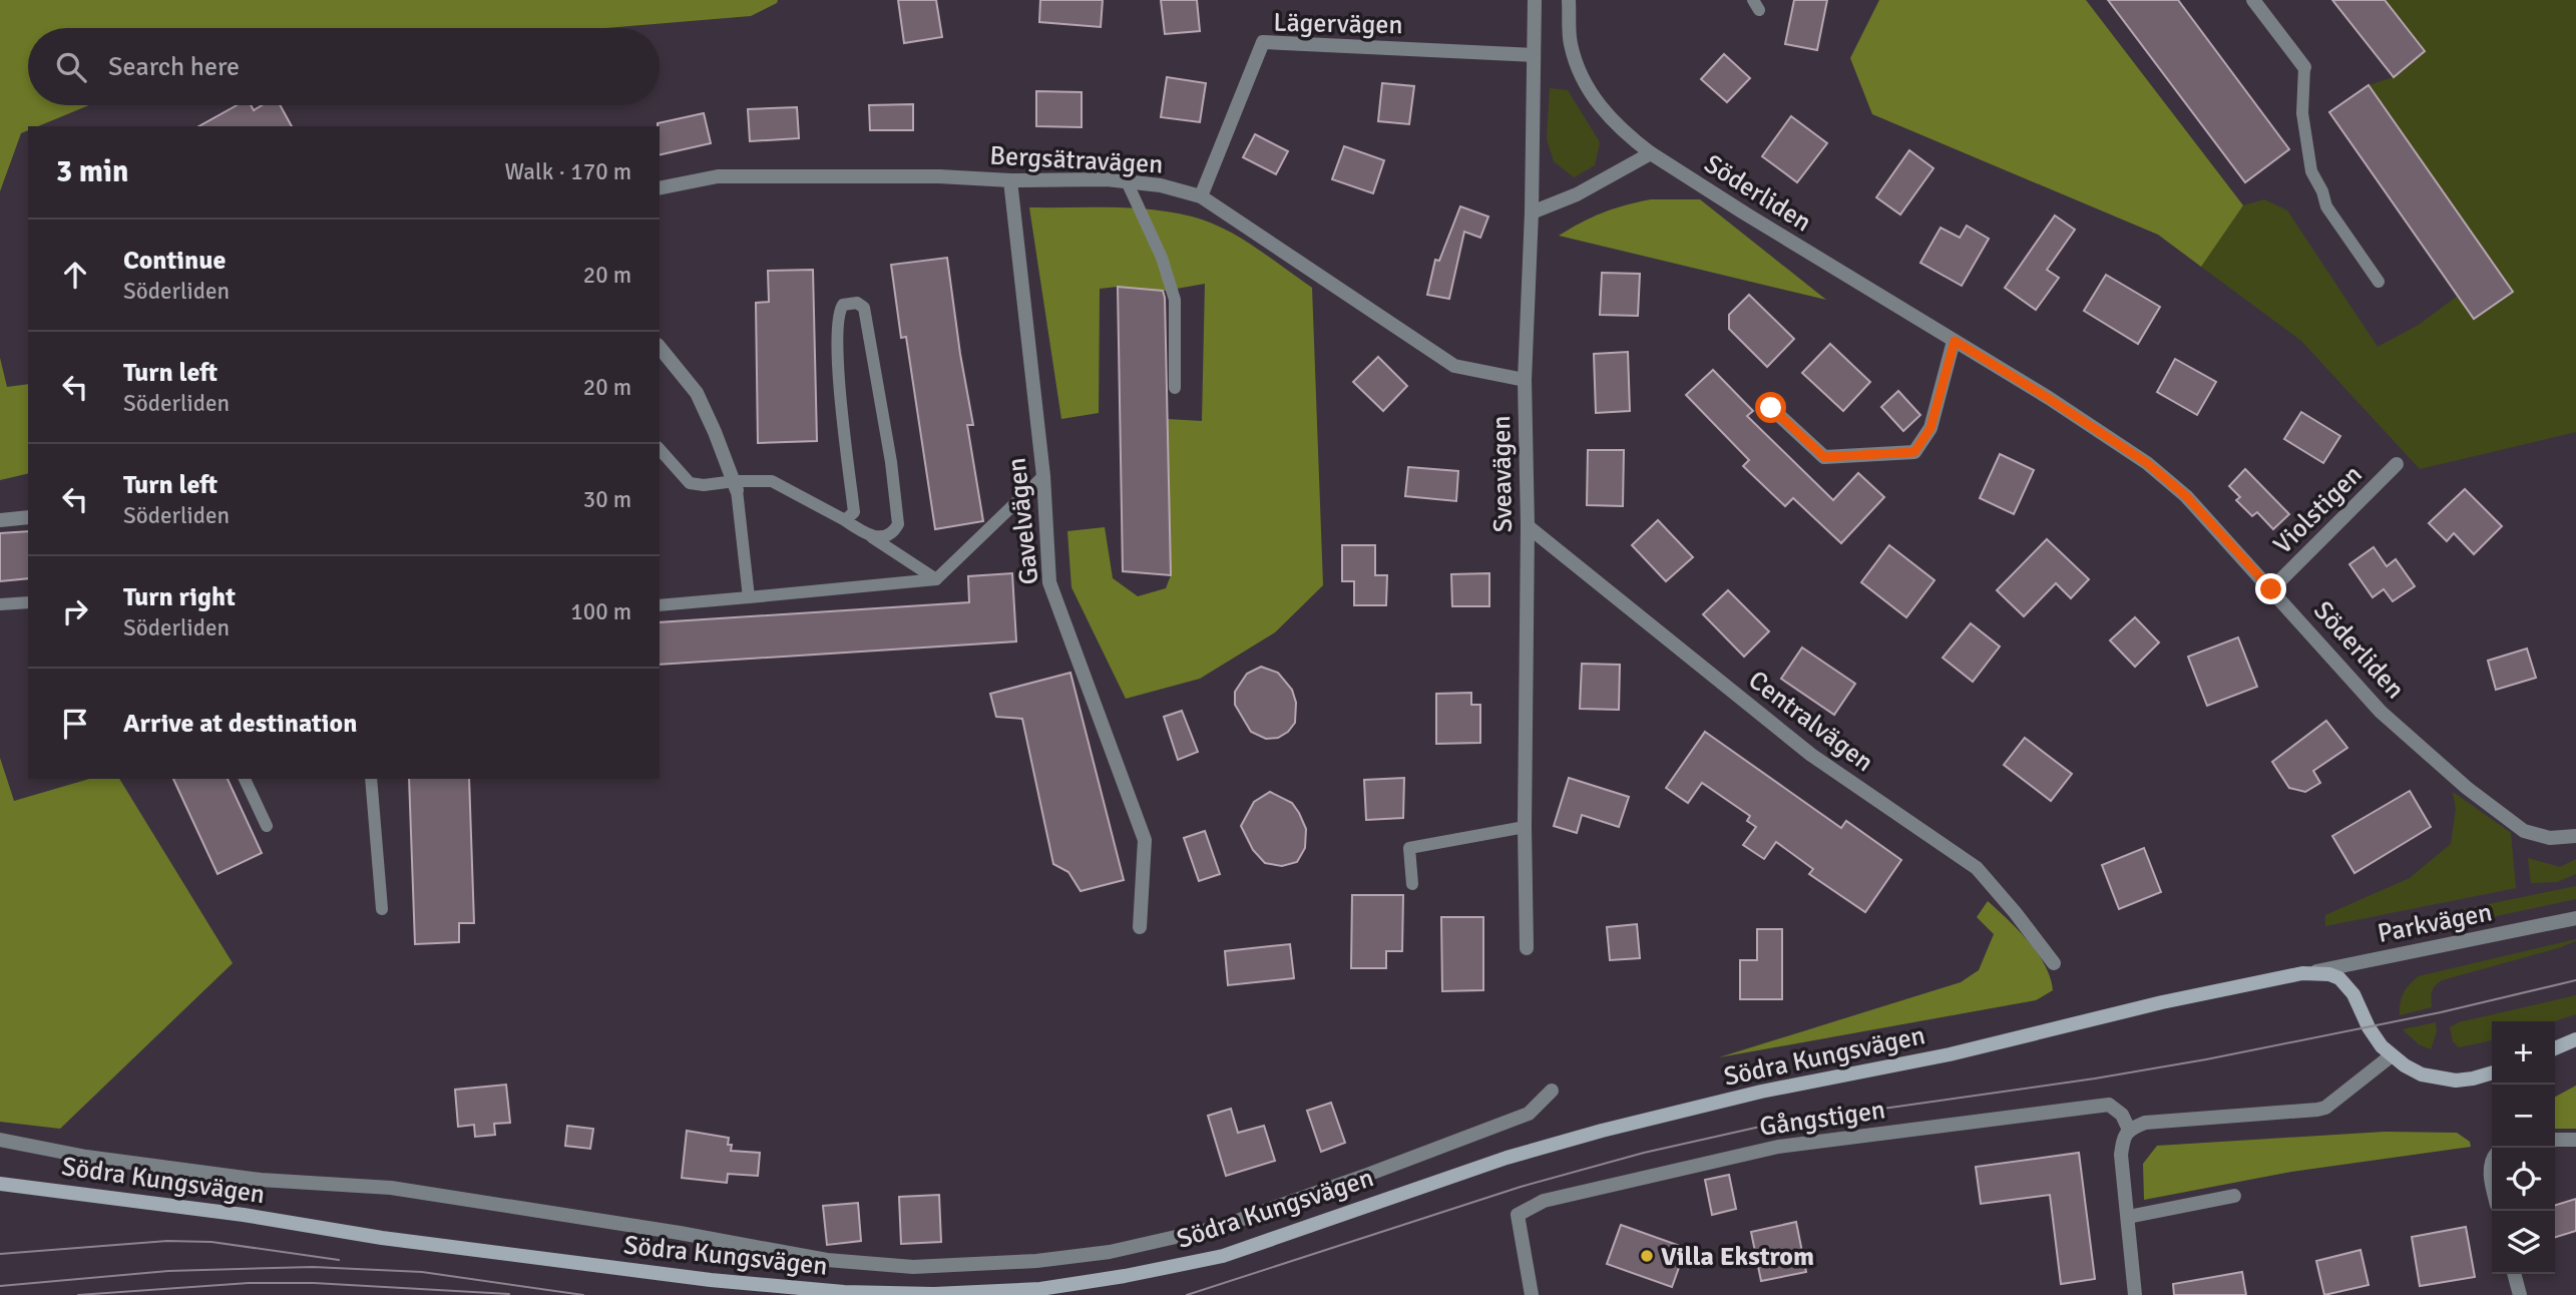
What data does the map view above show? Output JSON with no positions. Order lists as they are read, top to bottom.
{
  "streets": {
    "main road": ["Södra Kungsvägen"],
    "street": [
      "Lägervägen",
      "Bergsätravägen",
      "Söderliden",
      "Sveavägen",
      "Violstigen",
      "Gavelvägen",
      "Centralvägen",
      "Parkvägen",
      "Gångstigen"
    ]
  },
  "crossings": [
    ["Lägervägen", "Bergsätravägen"],
    ["Lägervägen", "Sveavägen"],
    ["Bergsätravägen", "Sveavägen"],
    ["Bergsätravägen", "Gavelvägen"],
    ["Söderliden", "Violstigen"],
    ["Sveavägen", "Centralvägen"],
    ["Parkvägen", "Södra Kungsvägen"]
  ],
  "places": ["Villa Ekstrom"],
  "page": {
    "search": "Search here",
    "heading": ["3 min", "Walk · 170 m"],
    "list": [
      ["Continue", "Söderliden", "20 m"],
      ["Turn left", "Söderliden", "20 m"],
      ["Turn left", "Söderliden", "30 m"],
      ["Turn right", "Söderliden", "100 m"],
      "Arrive at destination"
    ],
    "map_buttons": ["+", "−"]
  }
}
